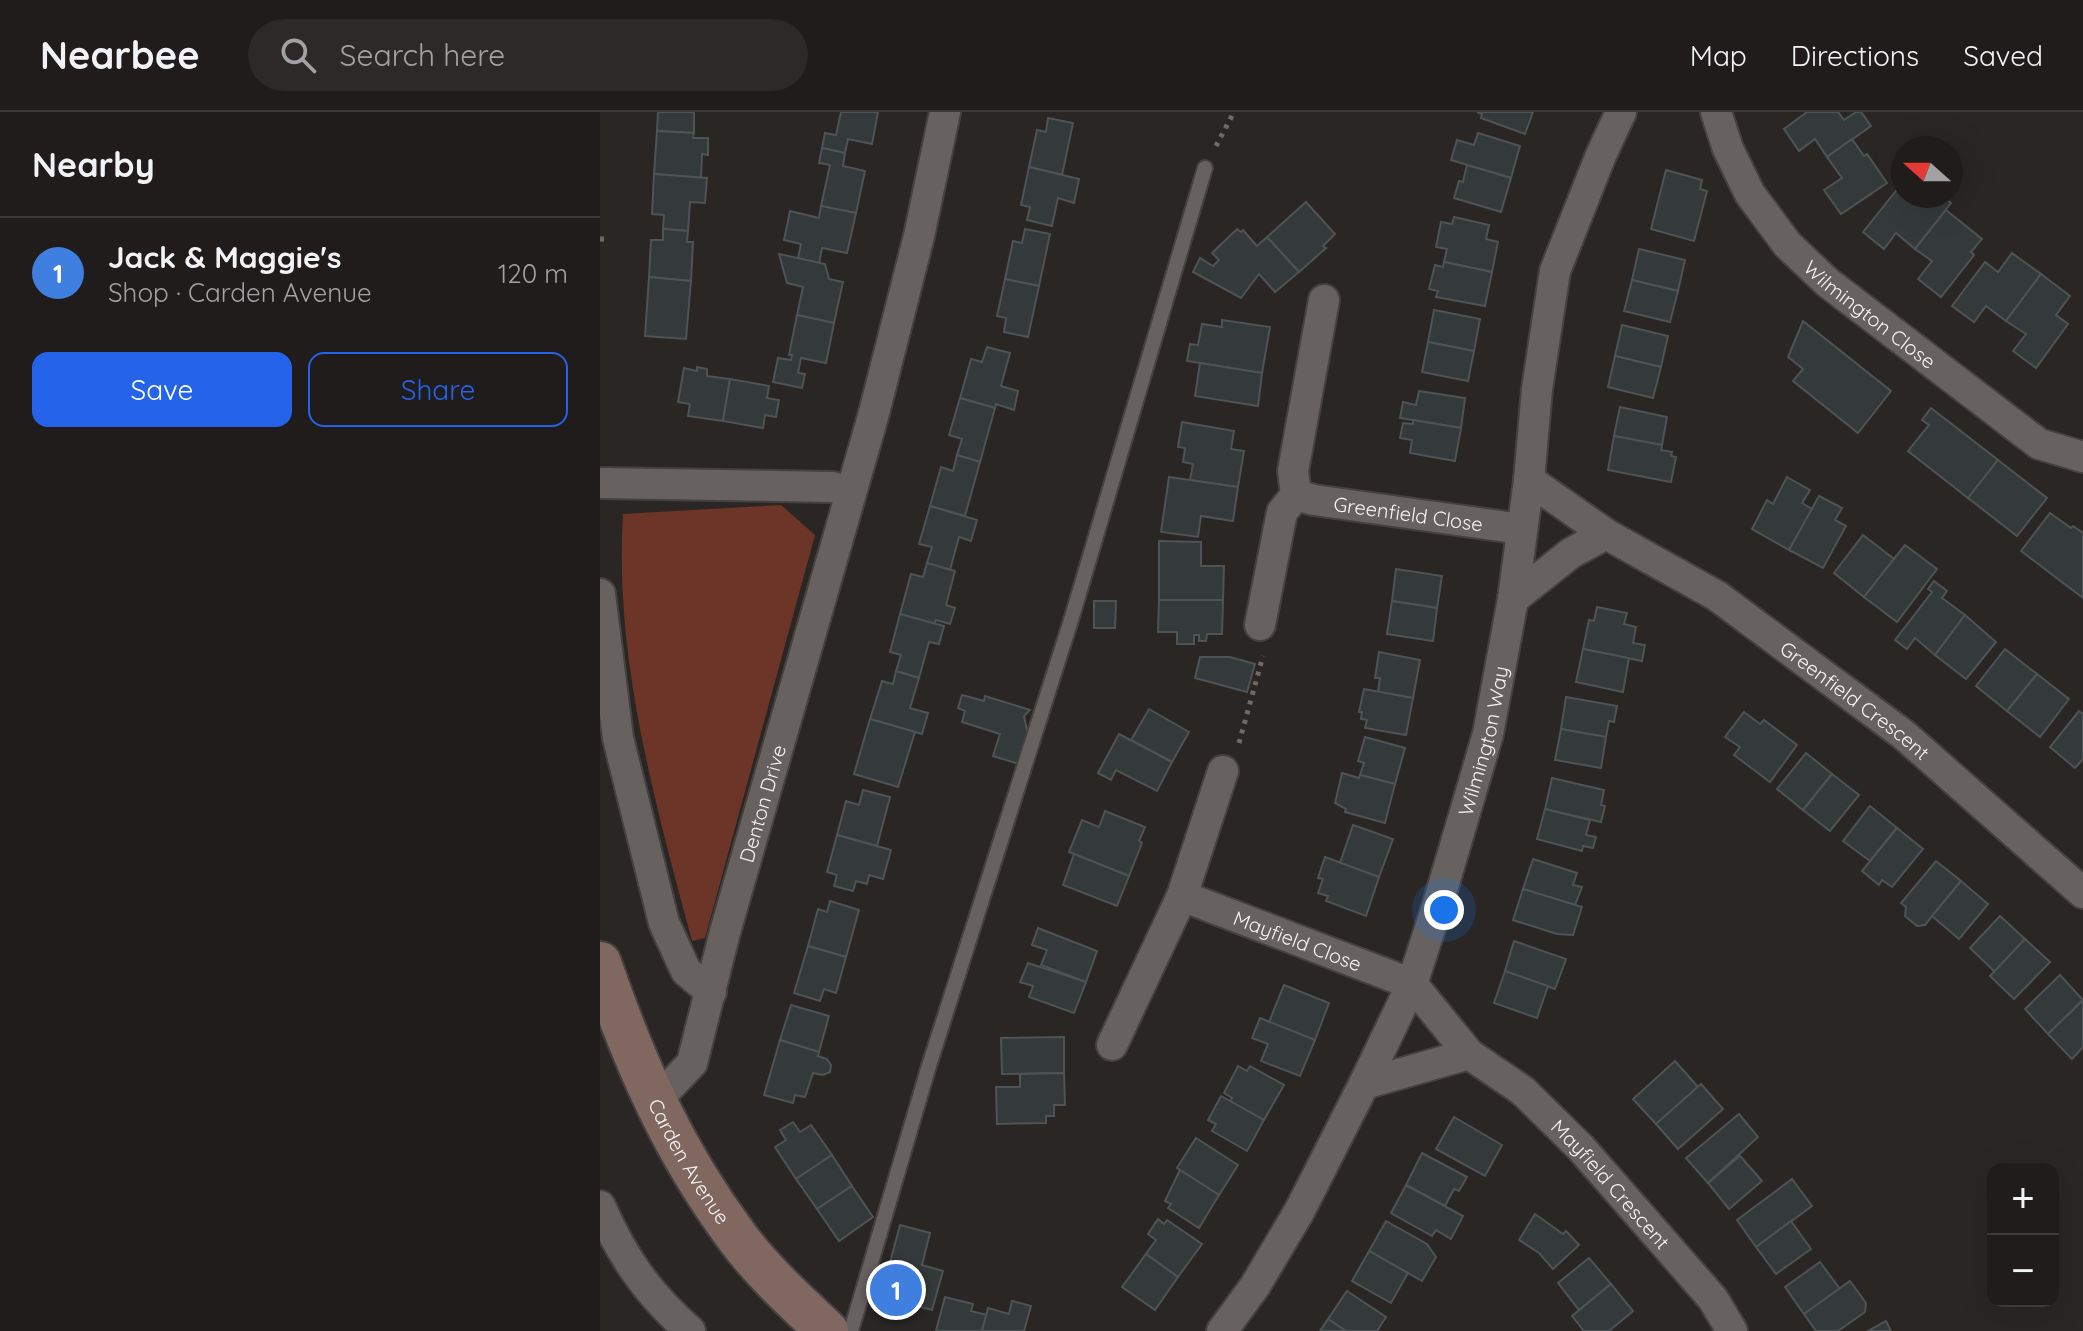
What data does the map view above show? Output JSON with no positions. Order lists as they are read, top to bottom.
{
  "streets": {
    "street": [
      "Wilmington Close",
      "Greenfield Close",
      "Greenfield Crescent",
      "Wilmington Way",
      "Denton Drive",
      "Mayfield Close",
      "Carden Avenue",
      "Mayfield Crescent"
    ]
  },
  "crossings": [
    ["Greenfield Close", "Wilmington Way"],
    ["Greenfield Crescent", "Wilmington Way"],
    ["Wilmington Way", "Mayfield Close"],
    ["Wilmington Way", "Mayfield Crescent"],
    ["Denton Drive", "Carden Avenue"],
    ["Mayfield Close", "Mayfield Crescent"]
  ],
  "north": "left",
  "page": {
    "header": "Nearbee",
    "search": "Search here",
    "nav": ["Map", "Directions", "Saved"],
    "heading": "Nearby",
    "list": [
      {
        "mark": "1",
        "name": "Jack & Maggie's",
        "note": "Shop · Carden Avenue",
        "value": "120 m"
      }
    ],
    "buttons": ["Save", "Share"],
    "map_buttons": ["+", "−"],
    "pins": "1"
  }
}
